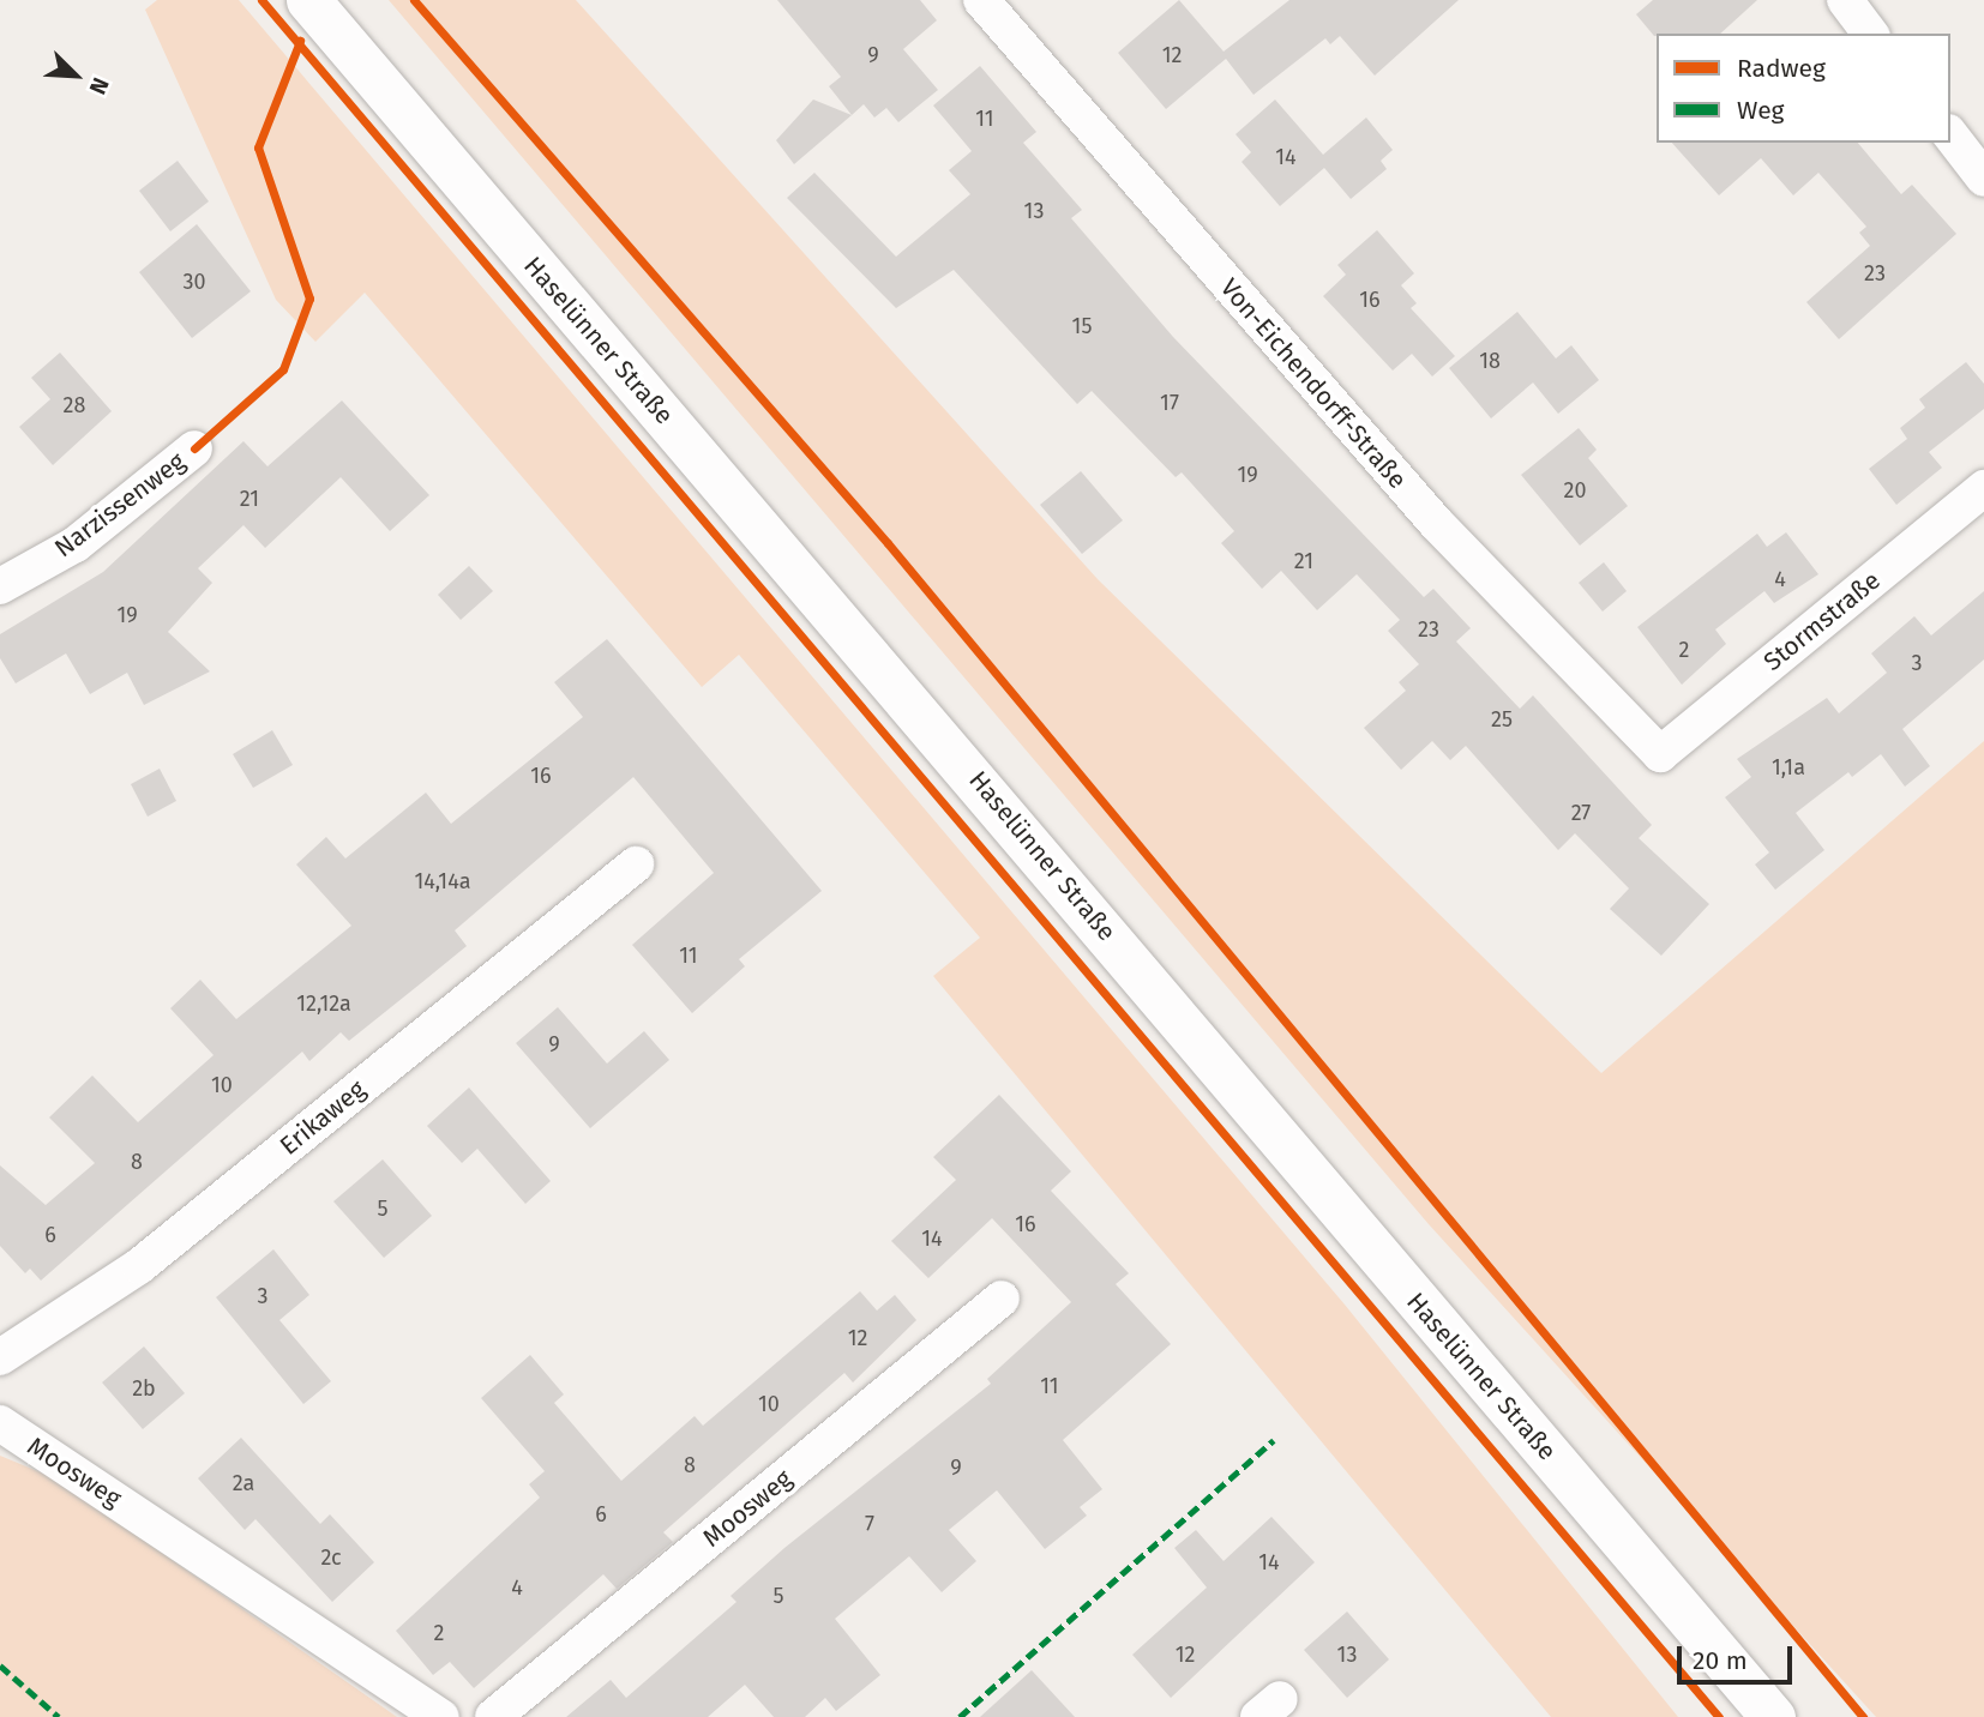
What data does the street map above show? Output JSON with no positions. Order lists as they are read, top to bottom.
{
  "streets": {
    "street": [
      "Haselünner Straße",
      "Von-Eichendorff-Straße",
      "Narzissenweg",
      "Stormstraße",
      "Erikaweg",
      "Moosweg"
    ]
  },
  "crossings": [
    ["Von-Eichendorff-Straße", "Stormstraße"]
  ],
  "house_numbers": [
    "9",
    "12",
    "11",
    "14",
    "13",
    "23",
    "30",
    "16",
    "15",
    "18",
    "17",
    "28",
    "19",
    "20",
    "21",
    "21",
    "4",
    "19",
    "23",
    "2",
    "3",
    "25",
    "1,1a",
    "16",
    "27",
    "14,14a",
    "11",
    "12,12a",
    "9",
    "10",
    "8",
    "5",
    "16",
    "6",
    "14",
    "3",
    "12",
    "11",
    "2b",
    "10",
    "8",
    "9",
    "2a",
    "6",
    "7",
    "2c",
    "14",
    "4",
    "5",
    "2",
    "12",
    "13"
  ],
  "legend": ["Radweg", "Weg"],
  "scale_bar": "20 m",
  "north": "bottom right"
}
